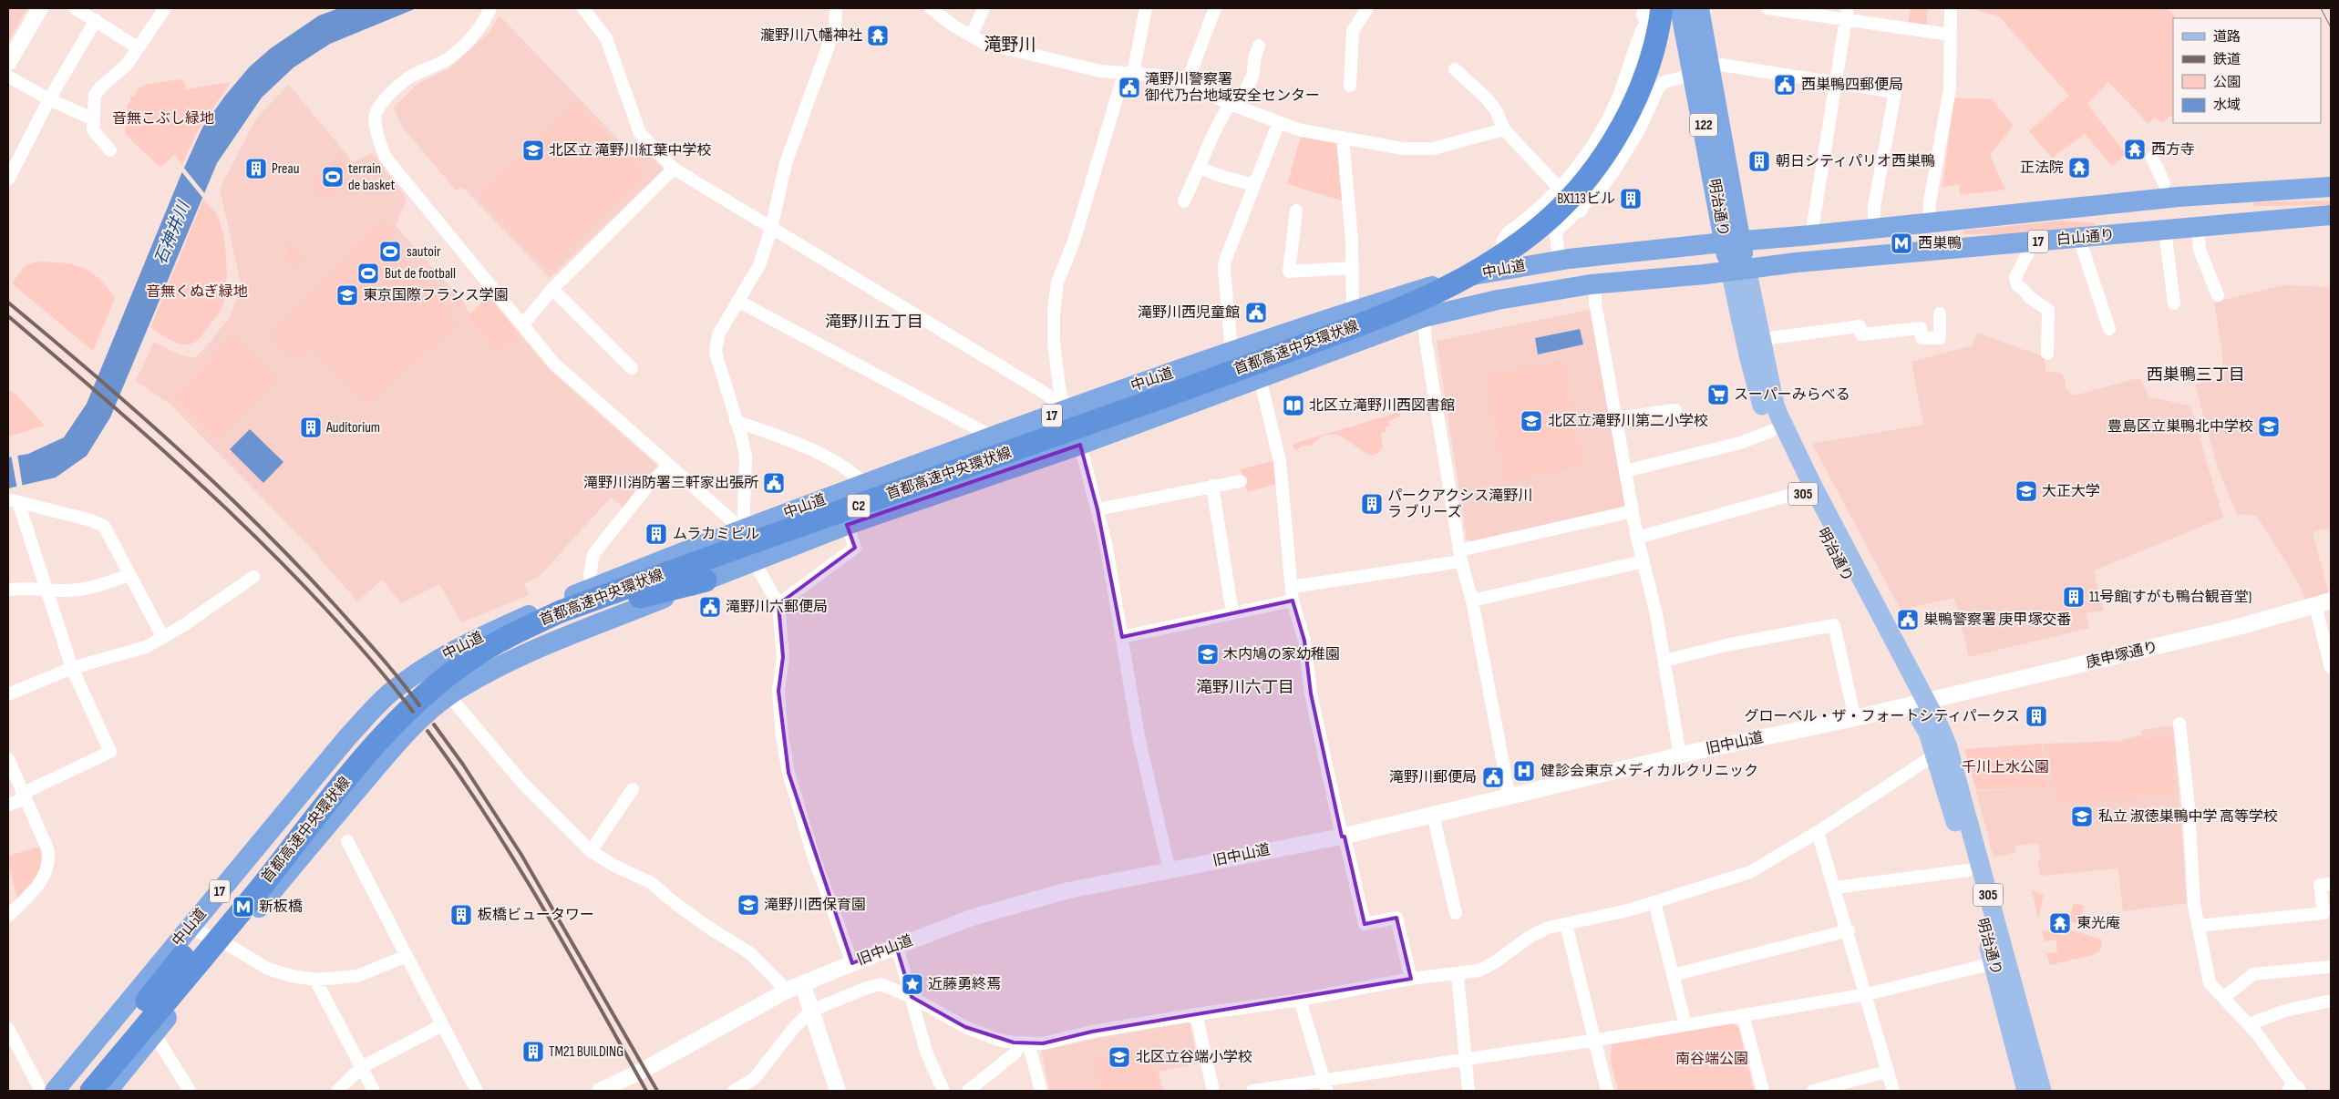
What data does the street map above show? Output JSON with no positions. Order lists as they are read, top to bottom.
{
  "streets": {
    "highway": [
      "122",
      "明治通り",
      "白山通り",
      "17",
      "中山道",
      "首都高速中央環状線",
      "C2"
    ],
    "main road": ["305"],
    "street": ["庚申塚通り", "旧中山道"]
  },
  "crossings": [
    ["明治通り", "白山通り"],
    ["明治通り", "中山道"],
    ["明治通り", "首都高速中央環状線"],
    ["明治通り", "庚申塚通り"],
    ["明治通り", "旧中山道"],
    ["白山通り", "中山道"],
    ["庚申塚通り", "旧中山道"]
  ],
  "districts": [
    "滝野川",
    "滝野川五丁目",
    "西巣鴨三丁目",
    "滝野川六丁目"
  ],
  "water": ["石神井川"],
  "parks": [
    "音無こぶし緑地",
    "音無くぬぎ緑地",
    "千川上水公園",
    "南谷端公園"
  ],
  "places": {
    "temple": [
      "瀧野川八幡神社",
      "西方寺",
      "正法院",
      "東光庵"
    ],
    "public building": [
      "西巣鴨四郵便局",
      "滝野川警察署 御代乃台地域安全センター",
      "滝野川西児童館",
      "滝野川消防署三軒家出張所",
      "滝野川六郵便局",
      "巣鴨警察署 庚甲塚交番",
      "滝野川郵便局"
    ],
    "school or university": [
      "北区立 滝野川紅葉中学校",
      "東京国際フランス学園",
      "北区立滝野川第二小学校",
      "豊島区立巣鴨北中学校",
      "大正大学",
      "木内鳩の家幼稚園",
      "私立 淑徳巣鴨中学 高等学校",
      "滝野川西保育園",
      "北区立谷端小学校"
    ],
    "building": [
      "朝日シティパリオ西巣鴨",
      "Preau",
      "BX113ビル",
      "Auditorium",
      "パークアクシス滝野川 ラ ブリーズ",
      "ムラカミビル",
      "11号館(すがも鴨台観音堂)",
      "グローベル・ザ・フォートシティパークス",
      "板橋ビュータワー",
      "TM21 BUILDING"
    ],
    "sports": ["terrain de basket", "sautoir", "But de football"],
    "metro station": ["西巣鴨", "新板橋"],
    "supermarket": ["スーパーみらべる"],
    "library": ["北区立滝野川西図書館"],
    "hospital": ["健診会東京メディカルクリニック"],
    "place": ["近藤勇終焉"]
  },
  "legend": [
    "道路",
    "鉄道",
    "公園",
    "水域"
  ]
}
